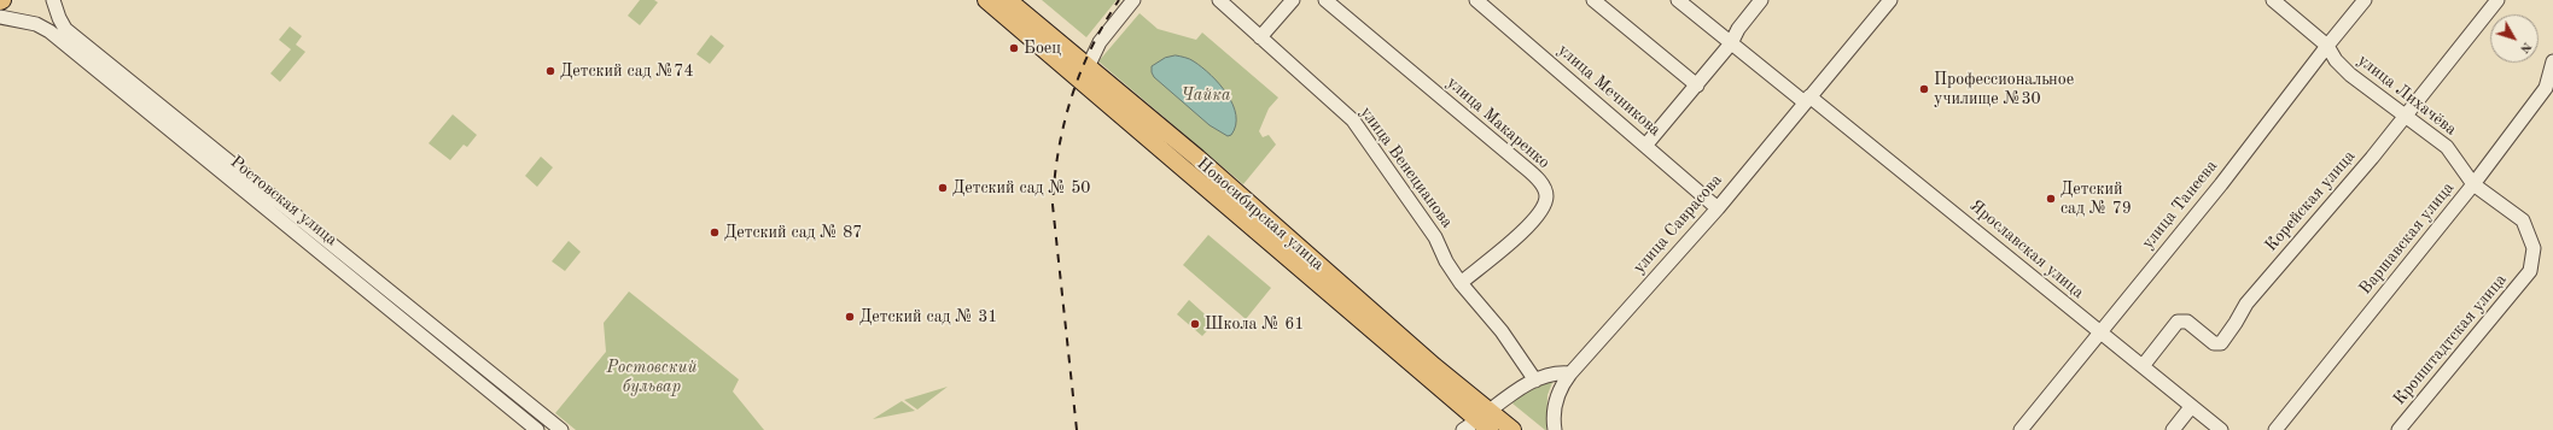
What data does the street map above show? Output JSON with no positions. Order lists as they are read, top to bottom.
{
  "streets": {
    "main road": ["Новосибирская улица"],
    "street": [
      "улица Мечникова",
      "улица Лихачёва",
      "улица Макаренко",
      "улица Венецианова",
      "Ростовская улица",
      "Корейская улица",
      "улица Танеева",
      "улица Саврасова",
      "Варшавская улица",
      "Ярославская улица",
      "Кронштадтская улица"
    ]
  },
  "crossings": [
    ["улица Мечникова", "улица Саврасова"],
    ["улица Лихачёва", "Корейская улица"],
    ["улица Лихачёва", "улица Танеева"],
    ["улица Лихачёва", "Варшавская улица"],
    ["улица Лихачёва", "Кронштадтская улица"],
    ["улица Макаренко", "улица Венецианова"],
    ["Корейская улица", "Ярославская улица"],
    ["улица Танеева", "Ярославская улица"],
    ["улица Саврасова", "Ярославская улица"]
  ],
  "parks": ["Чайка", "Ростовский бульвар"],
  "places": [
    "Боец",
    "Детский сад №74",
    "Профессиональное училище №30",
    "Детский сад № 50",
    "Детский сад № 79",
    "Детский сад № 87",
    "Детский сад № 31",
    "Школа № 61"
  ],
  "north": "bottom right"
}
